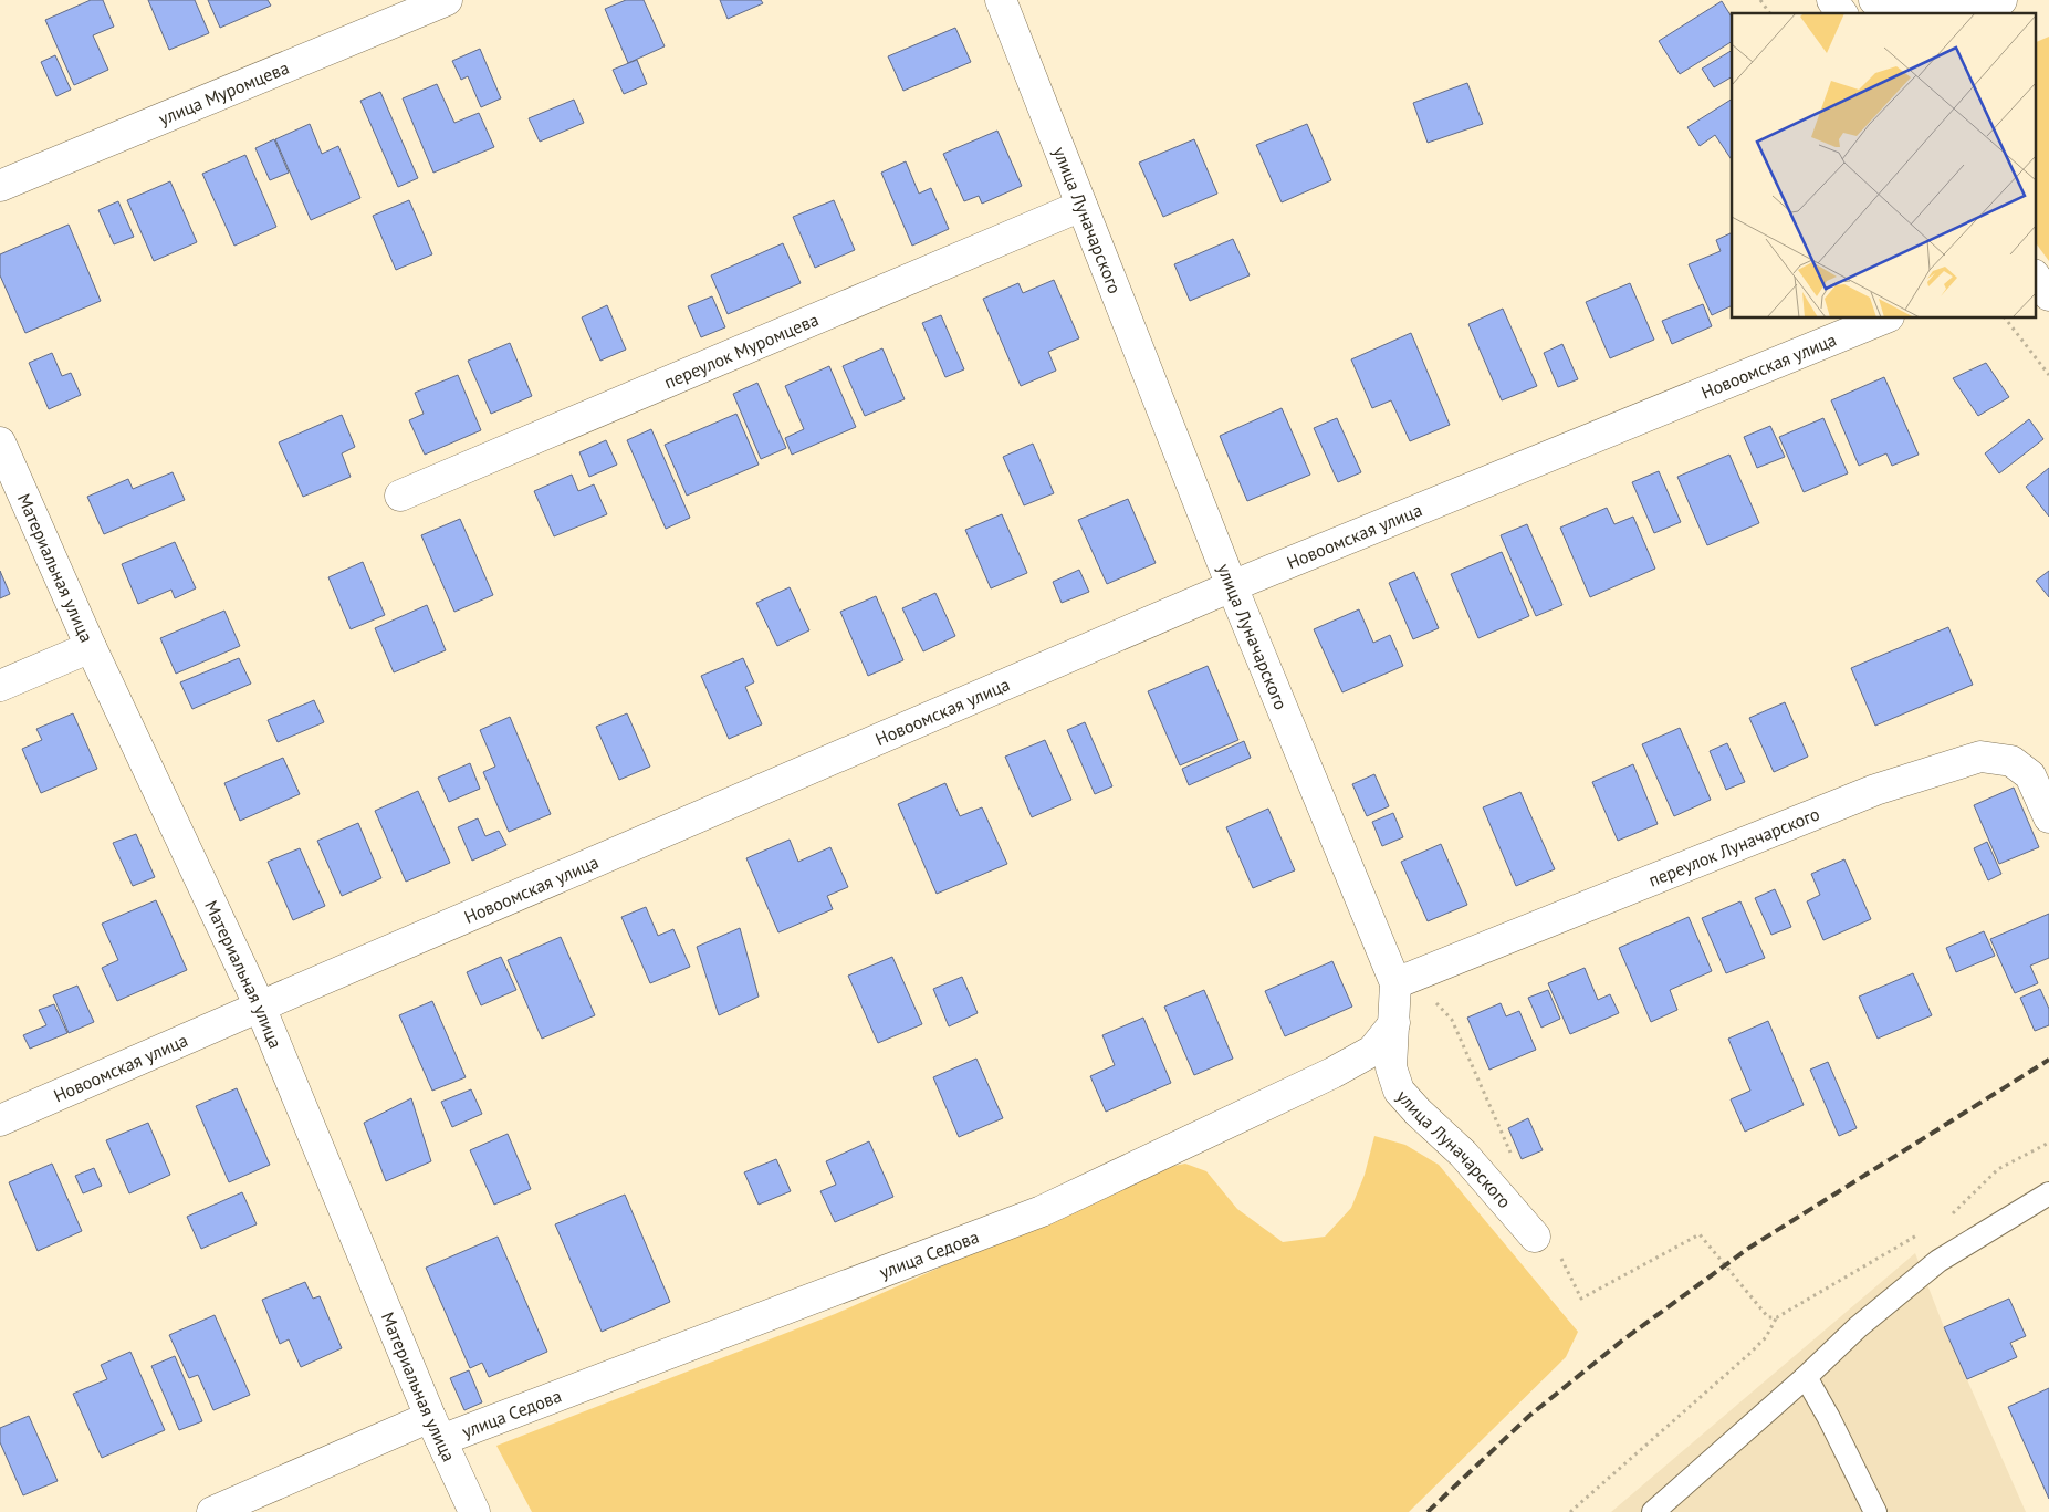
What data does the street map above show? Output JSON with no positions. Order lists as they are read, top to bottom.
{
  "streets": {
    "street": [
      "улица Муромцева",
      "улица Луначарского",
      "переулок Муромцева",
      "Новоомская улица",
      "Материальная улица",
      "переулок Луначарского",
      "улица Седова"
    ]
  },
  "crossings": [
    ["улица Луначарского", "переулок Муромцева"],
    ["улица Луначарского", "Новоомская улица"],
    ["улица Луначарского", "переулок Луначарского"],
    ["улица Луначарского", "улица Седова"],
    ["Новоомская улица", "Материальная улица"],
    ["Материальная улица", "улица Седова"]
  ]
}
